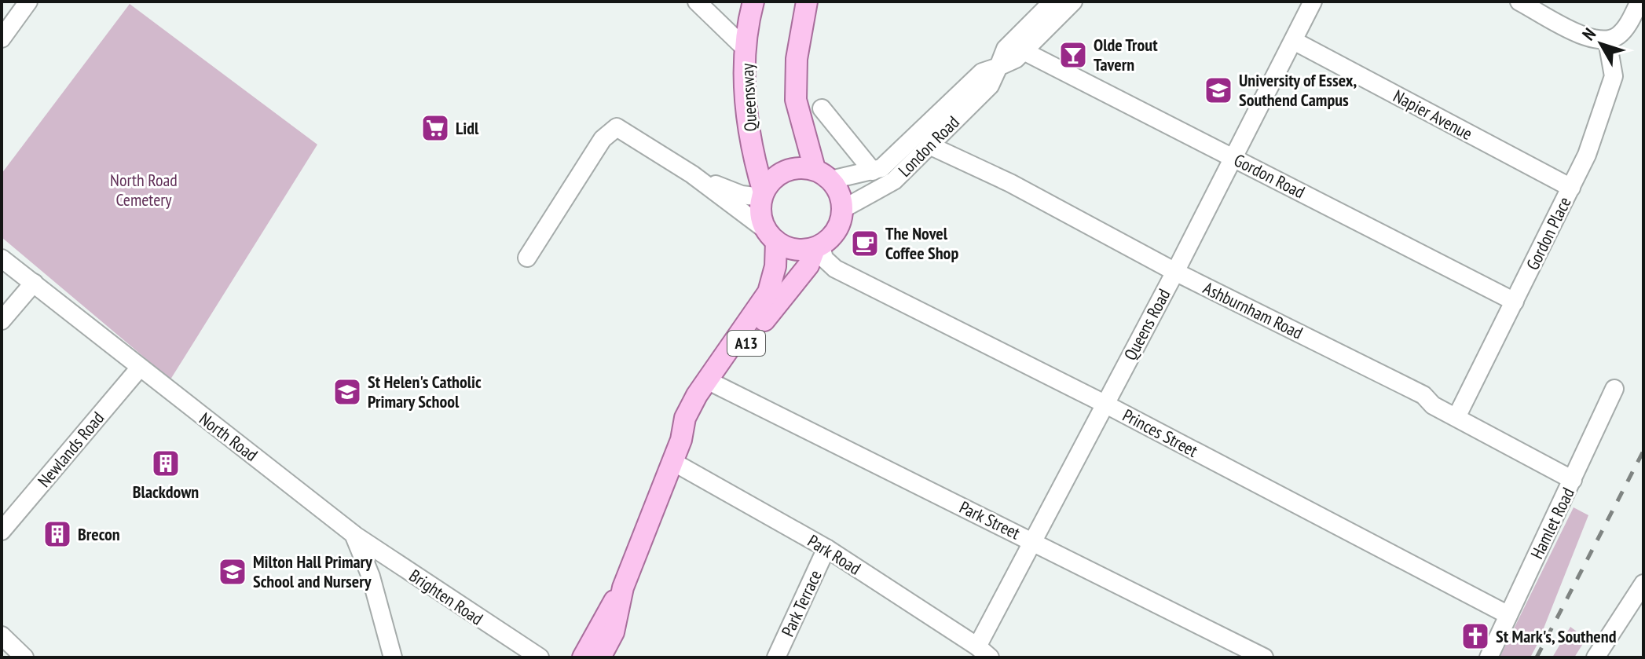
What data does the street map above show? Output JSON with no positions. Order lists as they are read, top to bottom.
{
  "streets": {
    "main road": ["Queensway", "A13"],
    "street": [
      "Napier Avenue",
      "London Road",
      "Gordon Road",
      "Gordon Place",
      "Ashburnham Road",
      "Queens Road",
      "Princes Street",
      "North Road",
      "Newlands Road",
      "Park Street",
      "Hamlet Road",
      "Park Road",
      "Brighten Road",
      "Park Terrace"
    ]
  },
  "crossings": [
    ["Queensway", "London Road"],
    ["Queensway", "A13"],
    ["Queensway", "Princes Street"],
    ["Napier Avenue", "Gordon Place"],
    ["Napier Avenue", "Queens Road"],
    ["London Road", "Gordon Road"],
    ["London Road", "Ashburnham Road"],
    ["London Road", "A13"],
    ["London Road", "Princes Street"],
    ["Gordon Road", "Gordon Place"],
    ["Gordon Road", "Queens Road"],
    ["Gordon Place", "Ashburnham Road"],
    ["Ashburnham Road", "Queens Road"],
    ["Ashburnham Road", "Hamlet Road"],
    ["Queens Road", "Princes Street"],
    ["Queens Road", "Park Street"],
    ["Queens Road", "Park Road"],
    ["A13", "Princes Street"],
    ["A13", "Park Street"],
    ["A13", "Park Road"],
    ["Princes Street", "Hamlet Road"],
    ["North Road", "Newlands Road"],
    ["North Road", "Brighten Road"],
    ["Park Road", "Park Terrace"]
  ],
  "parks": ["North Road Cemetery"],
  "places": {
    "bar": ["Olde Trout Tavern"],
    "school or university": ["University of Essex, Southend Campus", "St Helen's Catholic Primary School", "Milton Hall Primary School and Nursery"],
    "supermarket": ["Lidl"],
    "cafe": ["The Novel Coffee Shop"],
    "building": ["Blackdown", "Brecon"],
    "church": ["St Mark's, Southend"]
  },
  "north": "top left"
}
